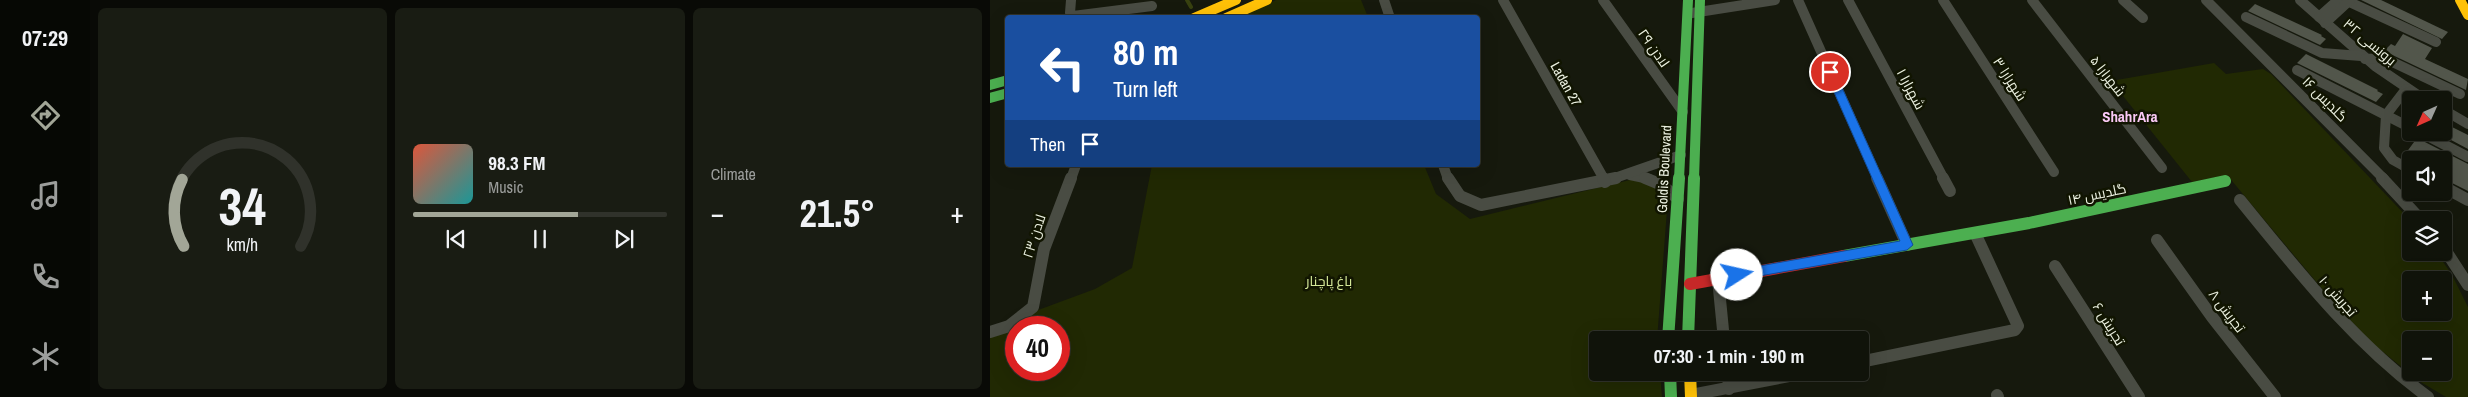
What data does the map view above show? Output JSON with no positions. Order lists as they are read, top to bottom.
{
  "streets": {
    "street": [
      "برونسی ۳۲",
      "لادن ۲۹",
      "شهرارا ۵",
      "شهرارا ۳",
      "Ladan 27",
      "شهرارا ۱",
      "گلدیس ۱۶",
      "Goldis Boulevard",
      "گلدیس ۱۴",
      "لادن ۲۳",
      "تجریش ۱۰",
      "تجریش ۸",
      "تجریش ۶"
    ]
  },
  "crossings": [
    ["لادن ۲۹", "Goldis Boulevard"]
  ],
  "districts": ["ShahrAra"],
  "parks": ["باغ پاچنار"],
  "north": "bottom left",
  "page": {
    "tabs": "07:29",
    "tile": "Climate",
    "turn": ["80 m", "Turn left"],
    "map_buttons": ["+", "−"],
    "then": "Then",
    "song": ["98.3 FM", "Music"],
    "heat": ["−", "21.5°", "+"],
    "limit": "40",
    "trip": "07:30 · 1 min · 190 m",
    "gauge": ["34", "km/h"]
  }
}
